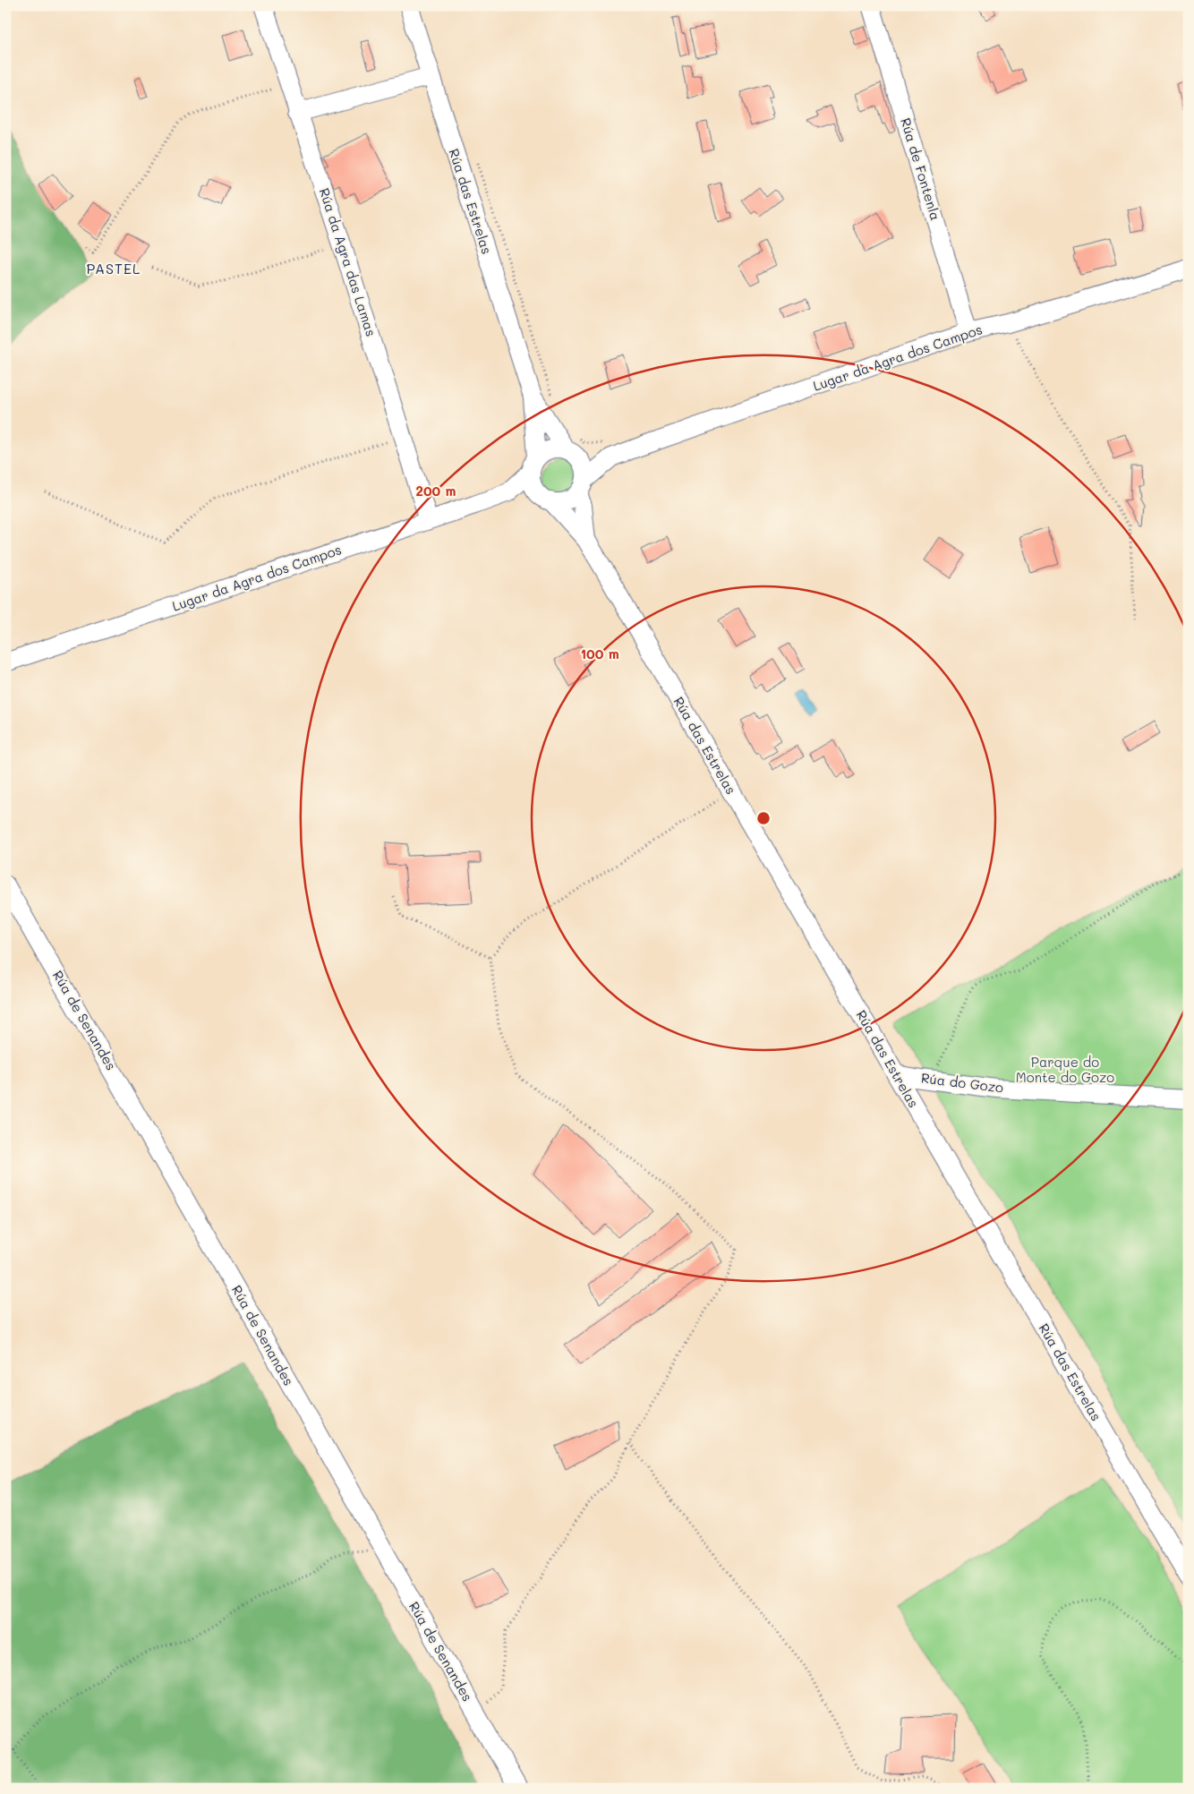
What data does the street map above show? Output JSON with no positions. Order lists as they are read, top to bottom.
{
  "streets": {
    "street": [
      "Rúa de Fontenla",
      "Rúa das Estrelas",
      "Rúa da Agra das Lamas",
      "Lugar da Agra dos Campos",
      "Rúa de Senandes",
      "Rúa do Gozo"
    ]
  },
  "crossings": [
    ["Rúa de Fontenla", "Lugar da Agra dos Campos"],
    ["Rúa das Estrelas", "Lugar da Agra dos Campos"],
    ["Rúa das Estrelas", "Rúa do Gozo"],
    ["Rúa da Agra das Lamas", "Lugar da Agra dos Campos"]
  ],
  "districts": ["PASTEL"],
  "parks": ["Parque do Monte do Gozo"],
  "rings": ["200 m", "100 m"]
}
